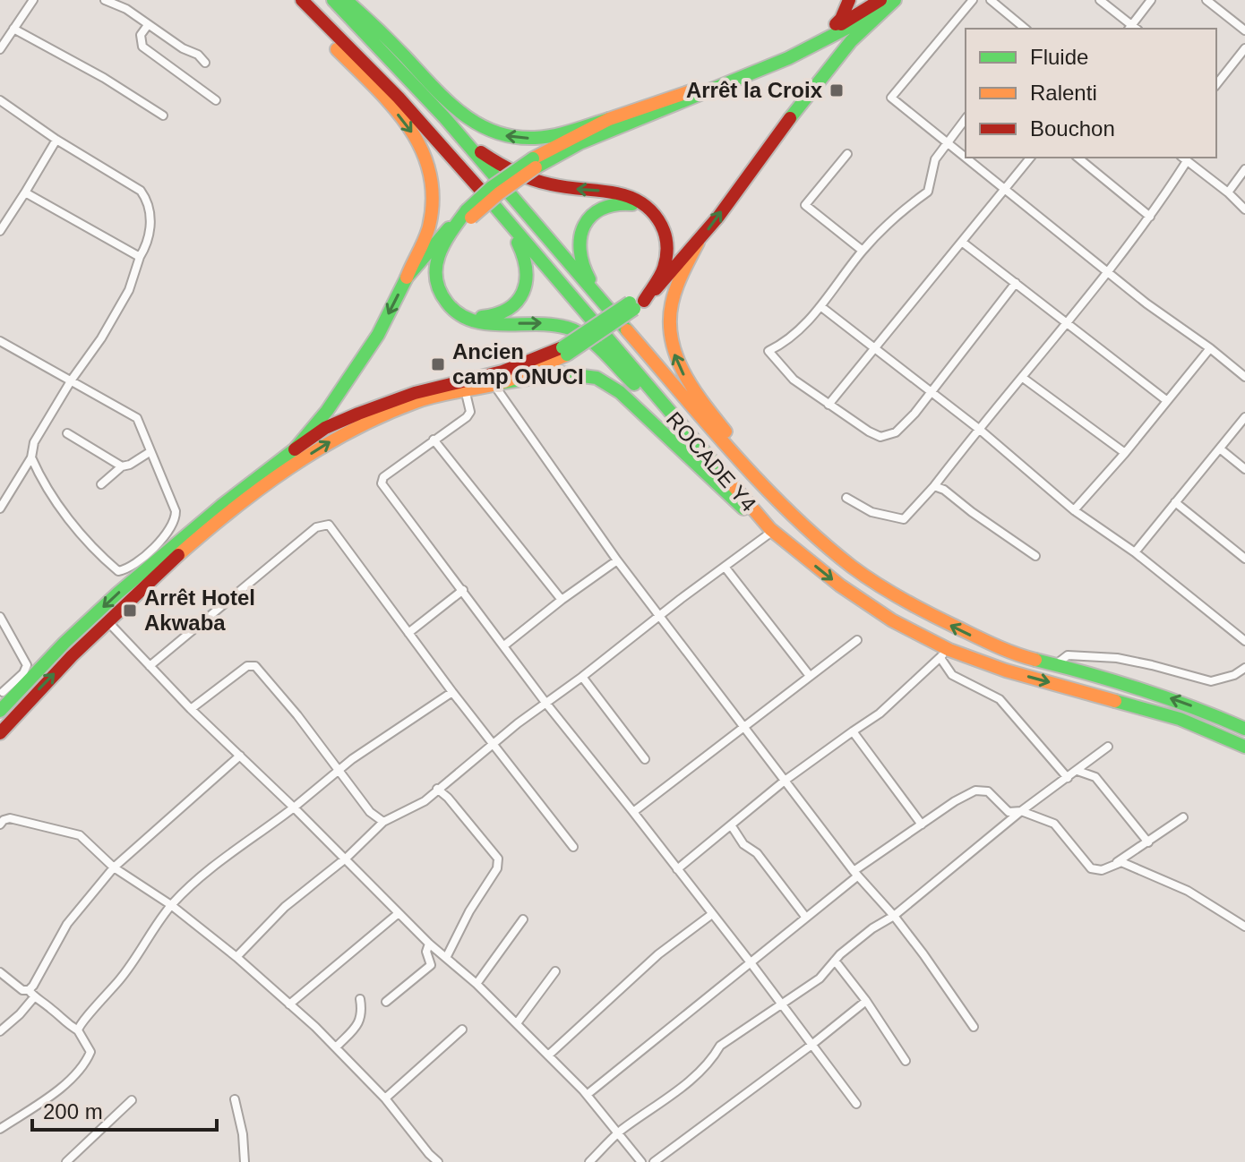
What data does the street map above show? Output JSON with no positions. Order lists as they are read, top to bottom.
{
  "streets": {
    "main road": ["ROCADE Y4"]
  },
  "places": {
    "transit": ["Arrêt la Croix", "Ancien camp ONUCI", "Arrêt Hotel Akwaba"]
  },
  "legend": ["Fluide", "Ralenti", "Bouchon"],
  "scale_bar": "200 m"
}
